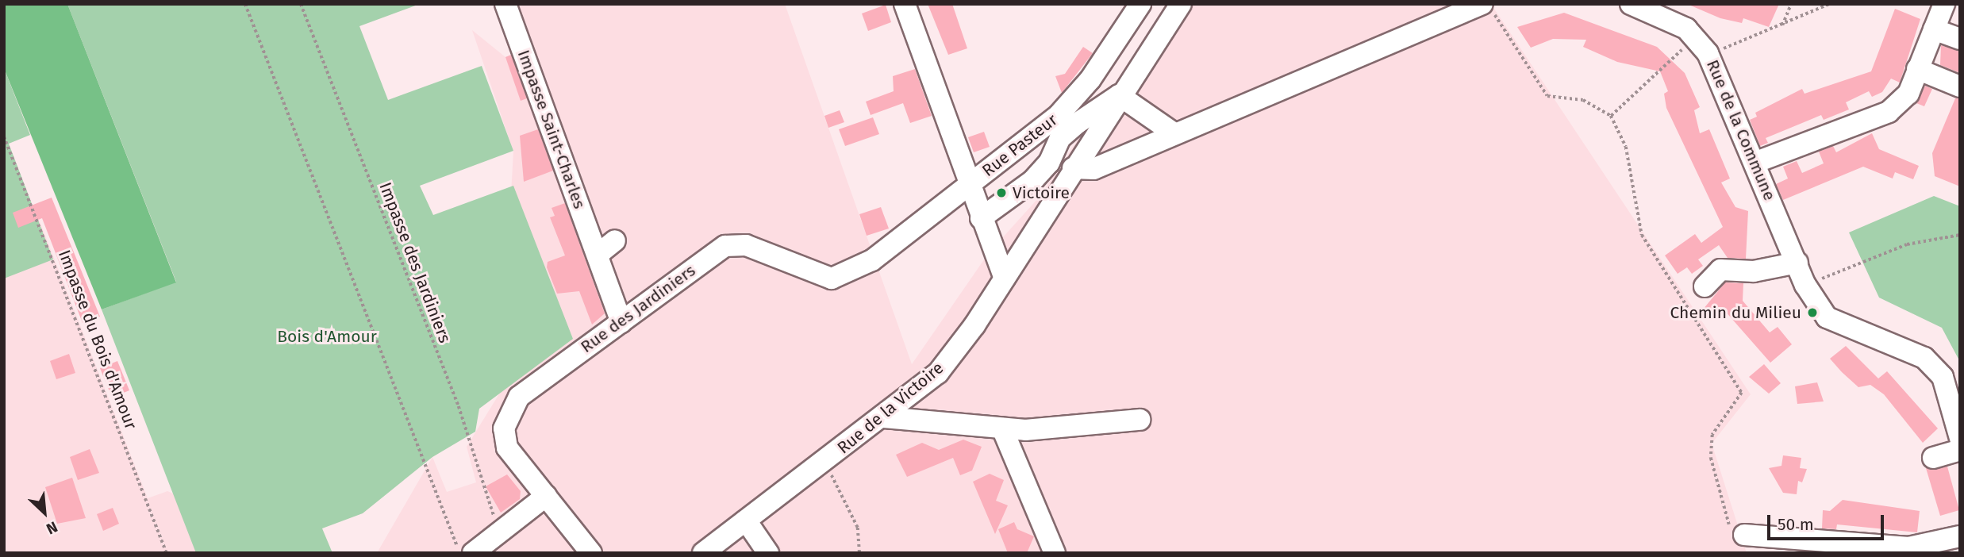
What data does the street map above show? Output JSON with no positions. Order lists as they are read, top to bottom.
{
  "streets": {
    "street": [
      "Impasse Saint-Charles",
      "Rue de la Commune",
      "Rue Pasteur",
      "Rue des Jardiniers",
      "Rue de la Victoire"
    ],
    "path": ["Impasse des Jardiniers", "Impasse du Bois d'Amour"]
  },
  "crossings": [
    ["Impasse Saint-Charles", "Rue des Jardiniers"],
    ["Rue Pasteur", "Rue des Jardiniers"]
  ],
  "parks": ["Bois d'Amour"],
  "places": ["Victoire", "Chemin du Milieu"],
  "scale_bar": "50 m",
  "north": "bottom right"
}
